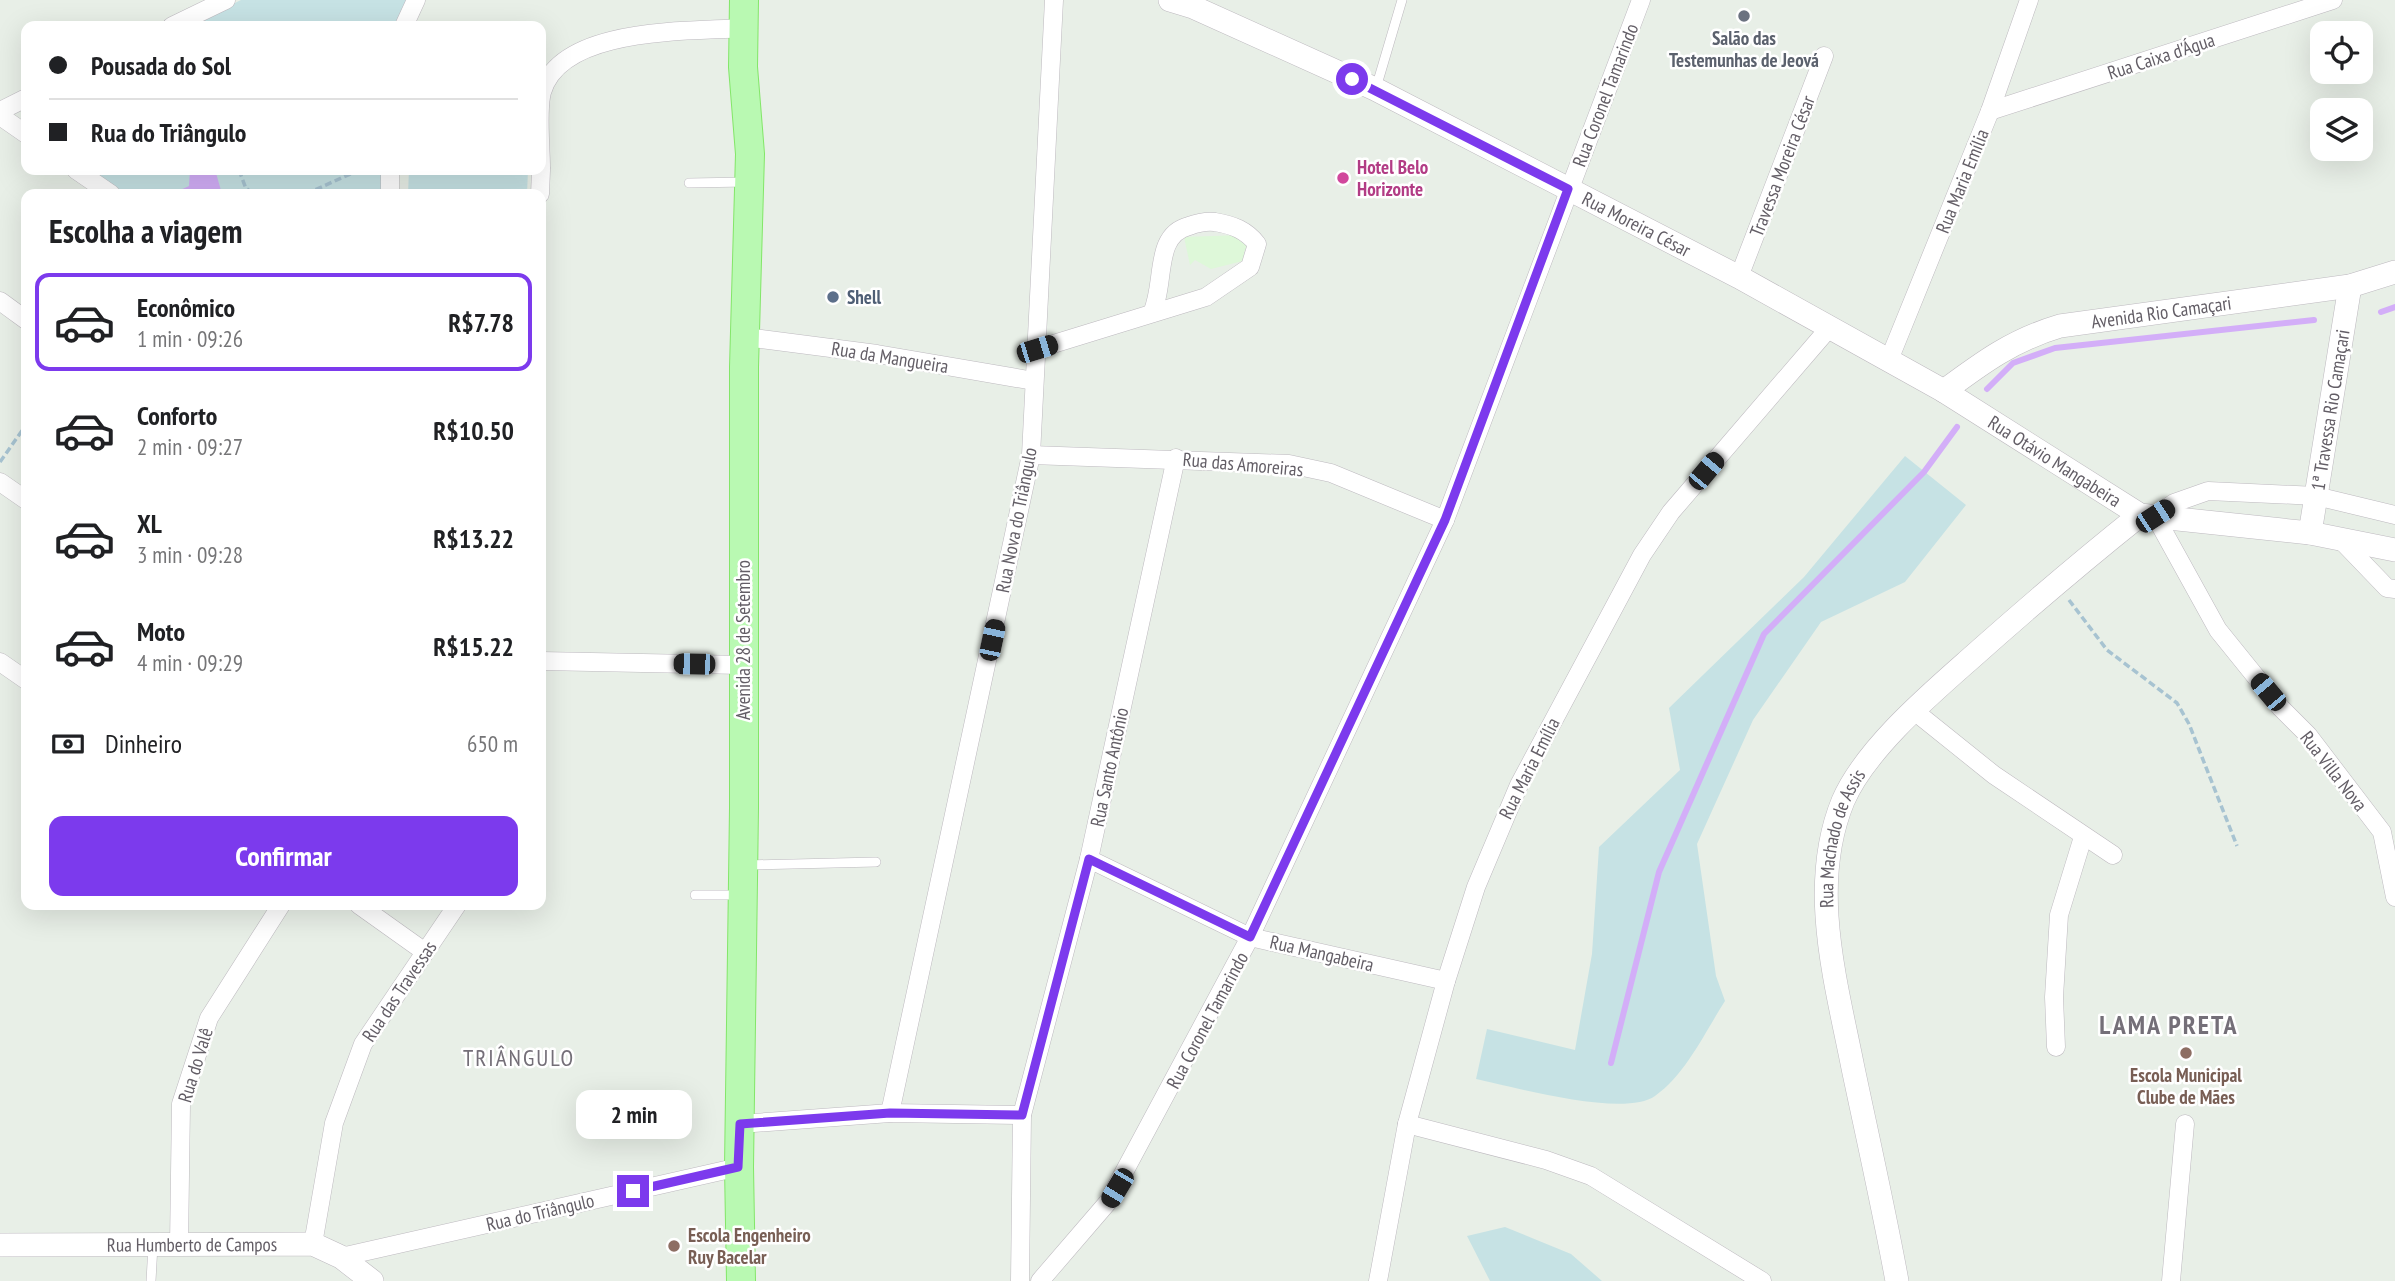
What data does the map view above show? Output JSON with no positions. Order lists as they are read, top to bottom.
{
  "streets": {
    "main road": ["Avenida 28 de Setembro"],
    "street": [
      "Rua Caixa d'Água",
      "Rua Coronel Tamarindo",
      "Travessa Moreira César",
      "Rua Maria Emília",
      "Rua Moreira César",
      "Avenida Rio Camaçari",
      "Rua da Mangueira",
      "1ª Travessa Rio Camaçari",
      "Rua Otávio Mangabeira",
      "Rua das Amoreiras",
      "Rua Nova do Triângulo",
      "Rua Santo Antônio",
      "Rua Villa Nova",
      "Rua Machado de Assis",
      "Rua Mangabeira",
      "Rua das Travessas",
      "Rua do Valê",
      "Rua do Triângulo",
      "Rua Humberto de Campos"
    ]
  },
  "crossings": [
    ["Rua Caixa d'Água", "Rua Maria Emília"],
    ["Rua Coronel Tamarindo", "Rua Moreira César"],
    ["Rua Coronel Tamarindo", "Rua das Amoreiras"],
    ["Rua Coronel Tamarindo", "Rua Mangabeira"],
    ["Travessa Moreira César", "Rua Moreira César"],
    ["Rua Maria Emília", "Rua Moreira César"],
    ["Rua Maria Emília", "Rua Mangabeira"],
    ["Rua Moreira César", "Avenida Rio Camaçari"],
    ["Rua Moreira César", "Rua Otávio Mangabeira"],
    ["Avenida Rio Camaçari", "1ª Travessa Rio Camaçari"],
    ["Rua da Mangueira", "Rua Nova do Triângulo"],
    ["Rua da Mangueira", "Avenida 28 de Setembro"],
    ["1ª Travessa Rio Camaçari", "Rua Otávio Mangabeira"],
    ["Rua Otávio Mangabeira", "Rua Villa Nova"],
    ["Rua Otávio Mangabeira", "Rua Machado de Assis"],
    ["Rua das Amoreiras", "Rua Nova do Triângulo"],
    ["Rua das Amoreiras", "Rua Santo Antônio"],
    ["Avenida 28 de Setembro", "Rua do Triângulo"],
    ["Rua Santo Antônio", "Rua Mangabeira"],
    ["Rua Villa Nova", "Rua Machado de Assis"],
    ["Rua das Travessas", "Rua Humberto de Campos"],
    ["Rua do Valê", "Rua Humberto de Campos"],
    ["Rua do Triângulo", "Rua Humberto de Campos"]
  ],
  "districts": ["LAMA PRETA", "TRIÂNGULO"],
  "places": [
    "Salão das Testemunhas de Jeová",
    "Hotel Belo Horizonte",
    "Shell",
    "Escola Municipal Clube de Mães",
    "Escola Engenheiro Ruy Bacelar"
  ],
  "page": {
    "banner": ["Pousada do Sol", "Rua do Triângulo"],
    "heading": "Escolha a viagem",
    "list": [
      {
        "name": "Econômico",
        "note": "1 min · 09:26",
        "value": "R$7.78"
      },
      {
        "name": "Conforto",
        "note": "2 min · 09:27",
        "value": "R$10.50"
      },
      {
        "name": "XL",
        "note": "3 min · 09:28",
        "value": "R$13.22"
      },
      {
        "name": "Moto",
        "note": "4 min · 09:29",
        "value": "R$15.22"
      }
    ],
    "pay": ["Dinheiro", "650 m"],
    "buttons": "Confirmar",
    "bubble": "2 min"
  }
}
